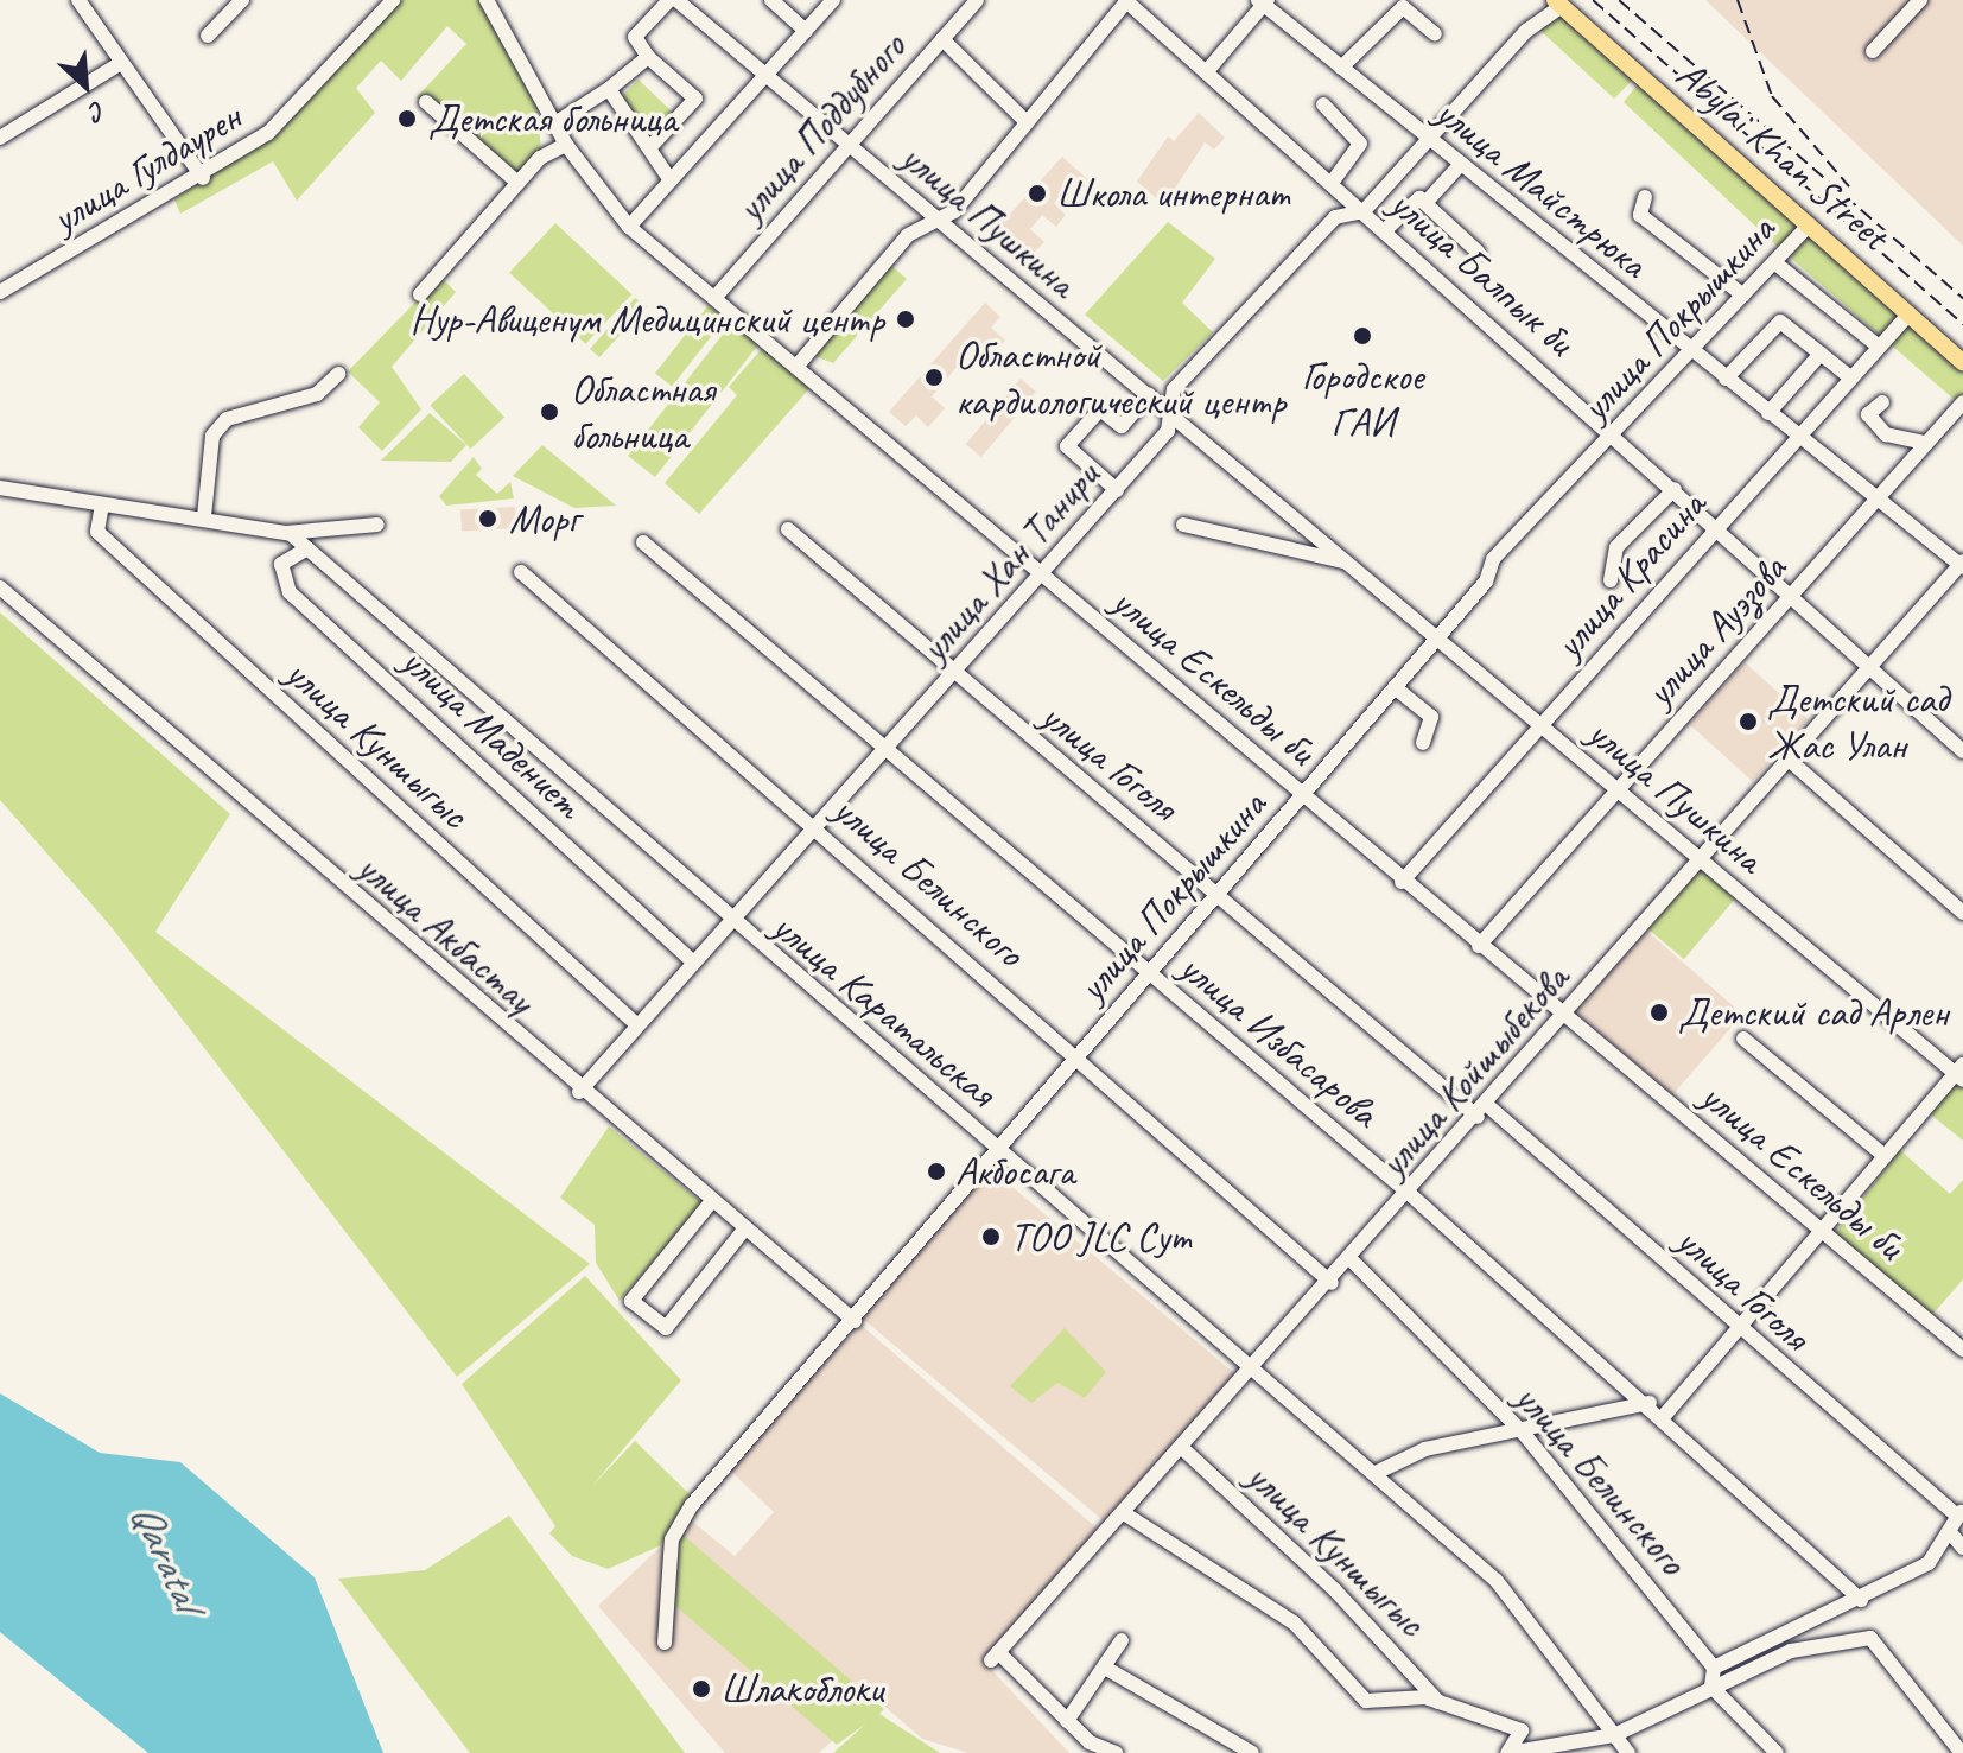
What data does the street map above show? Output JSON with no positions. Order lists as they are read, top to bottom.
{
  "streets": {
    "main road": ["Abylai Khan Street"],
    "street": [
      "улица Поддубного",
      "улица Гулдаурен",
      "улица Майстрюка",
      "улица Пушкина",
      "улица Балпык би",
      "улица Покрышкина",
      "улица Хан Танири",
      "улица Красина",
      "улица Ауэзова",
      "улица Ескельды би",
      "улица Мадениет",
      "улица Куншыгыс",
      "улица Гоголя",
      "улица Белинского",
      "улица Акбастау",
      "улица Каратальская",
      "улица Избасарова",
      "улица Койшыбекова"
    ]
  },
  "crossings": [
    ["улица Поддубного", "улица Пушкина"],
    ["улица Поддубного", "улица Ескельды би"],
    ["Abylai Khan Street", "улица Покрышкина"],
    ["Abylai Khan Street", "улица Хан Танири"],
    ["Abylai Khan Street", "улица Красина"],
    ["улица Майстрюка", "улица Покрышкина"],
    ["улица Майстрюка", "улица Хан Танири"],
    ["улица Майстрюка", "улица Красина"],
    ["улица Майстрюка", "улица Ауэзова"],
    ["улица Майстрюка", "улица Койшыбекова"],
    ["улица Пушкина", "улица Покрышкина"],
    ["улица Пушкина", "улица Хан Танири"],
    ["улица Пушкина", "улица Красина"],
    ["улица Пушкина", "улица Ауэзова"],
    ["улица Пушкина", "улица Койшыбекова"],
    ["улица Балпык би", "улица Покрышкина"],
    ["улица Балпык би", "улица Хан Танири"],
    ["улица Балпык би", "улица Красина"],
    ["улица Балпык би", "улица Ауэзова"],
    ["улица Балпык би", "улица Койшыбекова"],
    ["улица Покрышкина", "улица Ескельды би"],
    ["улица Покрышкина", "улица Гоголя"],
    ["улица Покрышкина", "улица Белинского"],
    ["улица Покрышкина", "улица Акбастау"],
    ["улица Покрышкина", "улица Каратальская"],
    ["улица Покрышкина", "улица Избасарова"],
    ["улица Хан Танири", "улица Ескельды би"],
    ["улица Хан Танири", "улица Мадениет"],
    ["улица Хан Танири", "улица Куншыгыс"],
    ["улица Хан Танири", "улица Гоголя"],
    ["улица Хан Танири", "улица Белинского"],
    ["улица Хан Танири", "улица Акбастау"],
    ["улица Хан Танири", "улица Каратальская"],
    ["улица Хан Танири", "улица Избасарова"],
    ["улица Красина", "улица Ескельды би"],
    ["улица Ауэзова", "улица Ескельды би"],
    ["улица Ескельды би", "улица Койшыбекова"],
    ["улица Мадениет", "улица Каратальская"],
    ["улица Куншыгыс", "улица Каратальская"],
    ["улица Куншыгыс", "улица Койшыбекова"],
    ["улица Гоголя", "улица Койшыбекова"],
    ["улица Белинского", "улица Койшыбекова"],
    ["улица Каратальская", "улица Койшыбекова"],
    ["улица Избасарова", "улица Койшыбекова"]
  ],
  "water": ["Qaratal"],
  "places": [
    "Детская больница",
    "Школа интернат",
    "Нур-Авиценум Медицинский центр",
    "Городское ГАИ",
    "Областной кардиологический центр",
    "Областная больница",
    "Морг",
    "Детский сад Жас Улан",
    "Детский сад Арлен",
    "Акбосага",
    "ТОО JLC Сут",
    "Шлакоблоки"
  ],
  "north": "bottom right"
}
